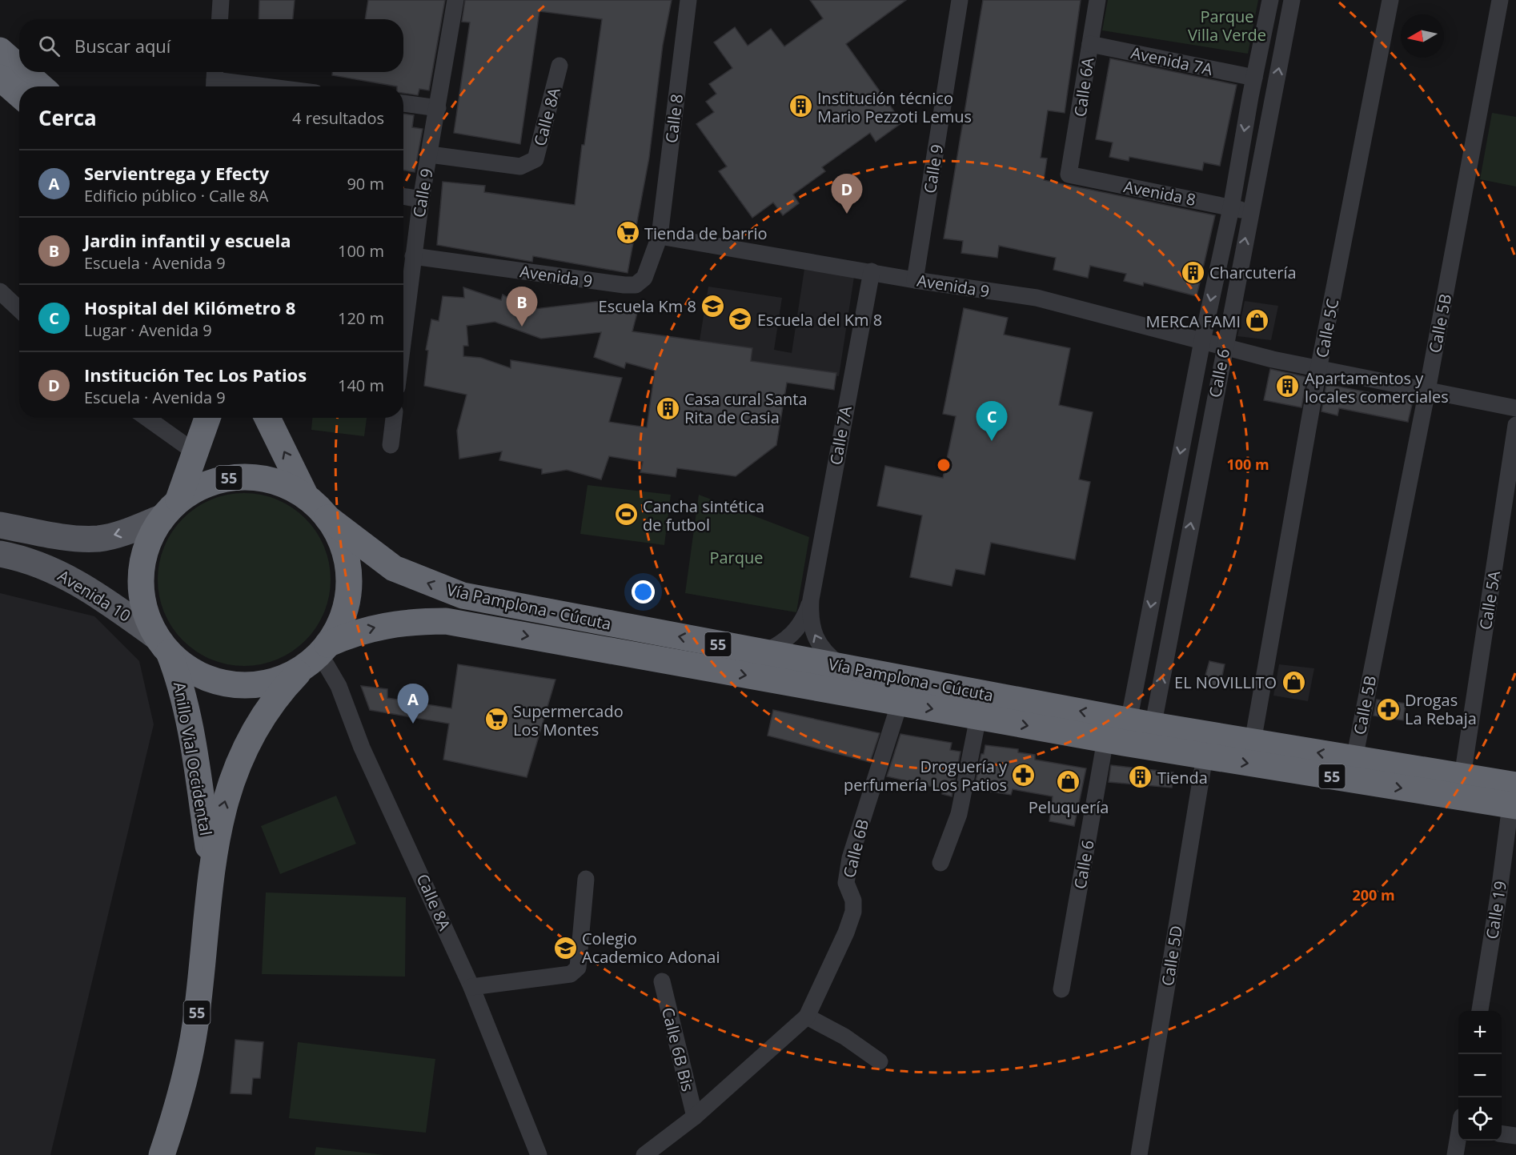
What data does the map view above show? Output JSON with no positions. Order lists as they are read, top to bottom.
{
  "streets": {
    "highway": ["55", "Vía Pamplona - Cúcuta", "Anillo Vial Occidental"],
    "main road": ["Avenida 10"],
    "street": [
      "Avenida 7A",
      "Calle 6A",
      "Calle 8A",
      "Calle 8",
      "Calle 9",
      "Avenida 8",
      "Avenida 9",
      "Calle 5B",
      "Calle 5C",
      "Calle 6",
      "Calle 7A",
      "Calle 5A",
      "Calle 6B",
      "Calle 19",
      "Calle 5D",
      "Calle 6B Bis"
    ]
  },
  "crossings": [
    ["Avenida 7A", "Calle 6A"],
    ["Avenida 7A", "Calle 6"],
    ["Calle 6A", "Avenida 8"],
    ["Calle 8A", "Calle 9"],
    ["Calle 8A", "55"],
    ["Calle 8A", "Vía Pamplona - Cúcuta"],
    ["Calle 8A", "Anillo Vial Occidental"],
    ["Calle 8", "Avenida 9"],
    ["Calle 9", "Avenida 9"],
    ["Avenida 8", "Calle 6"],
    ["Avenida 9", "Calle 5B"],
    ["Avenida 9", "Calle 5C"],
    ["Avenida 9", "Calle 6"],
    ["Avenida 9", "Calle 7A"],
    ["Calle 5B", "Vía Pamplona - Cúcuta"],
    ["Calle 5C", "Vía Pamplona - Cúcuta"],
    ["Calle 6", "Vía Pamplona - Cúcuta"],
    ["Calle 7A", "Vía Pamplona - Cúcuta"],
    ["55", "Avenida 10"],
    ["55", "Vía Pamplona - Cúcuta"],
    ["55", "Anillo Vial Occidental"],
    ["Avenida 10", "Anillo Vial Occidental"],
    ["Calle 5A", "Vía Pamplona - Cúcuta"],
    ["Vía Pamplona - Cúcuta", "Anillo Vial Occidental"],
    ["Vía Pamplona - Cúcuta", "Calle 6B"],
    ["Vía Pamplona - Cúcuta", "Calle 19"],
    ["Vía Pamplona - Cúcuta", "Calle 5D"]
  ],
  "parks": ["Parque Villa Verde", "Parque"],
  "places": {
    "building": [
      "Institución técnico Mario Pezzoti Lemus",
      "Charcutería",
      "Apartamentos y locales comerciales",
      "Casa cural Santa Rita de Casia",
      "Tienda"
    ],
    "supermarket": ["Tienda de barrio", "Supermercado Los Montes"],
    "school or university": ["Escuela Km 8", "Escuela del Km 8", "Colegio Academico Adonai"],
    "shop": ["MERCA FAMI", "EL NOVILLITO", "Peluquería"],
    "sports": ["Cancha sintética de futbol"],
    "pharmacy": ["Drogas La Rebaja", "Droguería y perfumería Los Patios"]
  },
  "north": "left",
  "page": {
    "search": "Buscar aquí",
    "heading": ["Cerca", "4 resultados"],
    "list": [
      {
        "mark": "A",
        "name": "Servientrega y Efecty",
        "note": "Edificio público · Calle 8A",
        "value": "90 m"
      },
      {
        "mark": "B",
        "name": "Jardin infantil y escuela",
        "note": "Escuela · Avenida 9",
        "value": "100 m"
      },
      {
        "mark": "C",
        "name": "Hospital del Kilómetro 8",
        "note": "Lugar · Avenida 9",
        "value": "120 m"
      },
      {
        "mark": "D",
        "name": "Institución Tec Los Patios",
        "note": "Escuela · Avenida 9",
        "value": "140 m"
      }
    ],
    "pins": [
      "D",
      "B",
      "C",
      "A"
    ],
    "map_buttons": ["+", "−"]
  },
  "rings": ["100 m", "200 m"]
}
